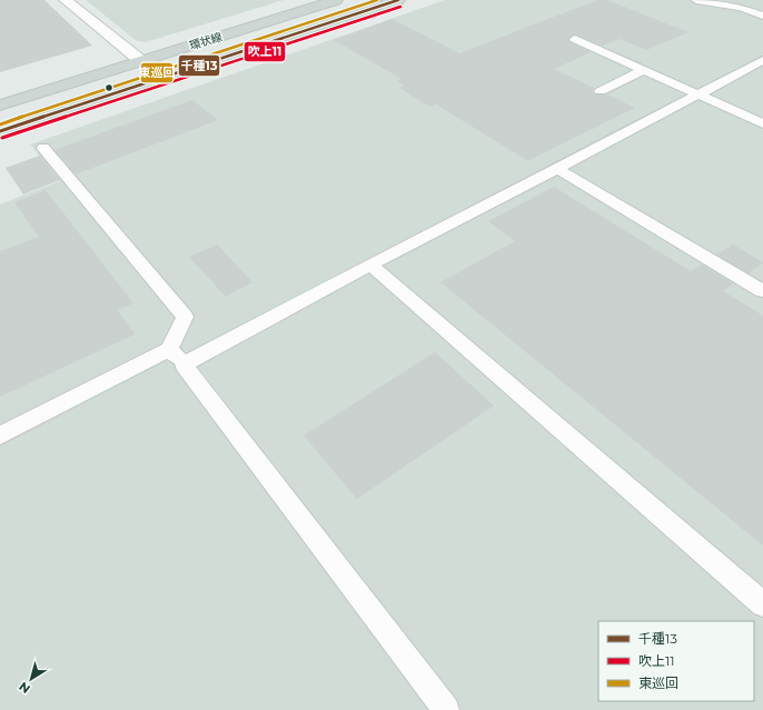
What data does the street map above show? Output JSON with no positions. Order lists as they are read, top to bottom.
{
  "streets": {
    "main road": ["環状線"]
  },
  "lines": ["transit line 千種13", "transit line 東巡回", "transit line 吹上11"],
  "legend": ["千種13", "吹上11", "東巡回"],
  "north": "bottom left"
}
